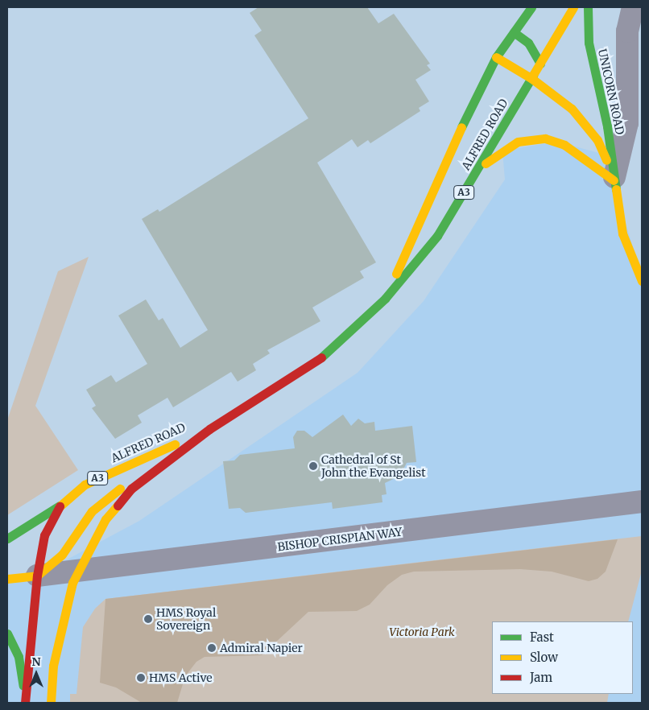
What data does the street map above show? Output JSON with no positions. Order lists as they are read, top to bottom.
{
  "streets": {
    "main road": ["UNICORN ROAD", "ALFRED ROAD", "A3"],
    "street": ["BISHOP CRISPIAN WAY"]
  },
  "crossings": [
    ["UNICORN ROAD", "ALFRED ROAD"],
    ["UNICORN ROAD", "A3"],
    ["ALFRED ROAD", "A3"],
    ["ALFRED ROAD", "BISHOP CRISPIAN WAY"],
    ["A3", "BISHOP CRISPIAN WAY"]
  ],
  "parks": ["Victoria Park"],
  "places": [
    "Cathedral of St John the Evangelist",
    "HMS Royal Sovereign",
    "Admiral Napier",
    "HMS Active"
  ],
  "legend": ["Fast", "Slow", "Jam"],
  "north": "top"
}
